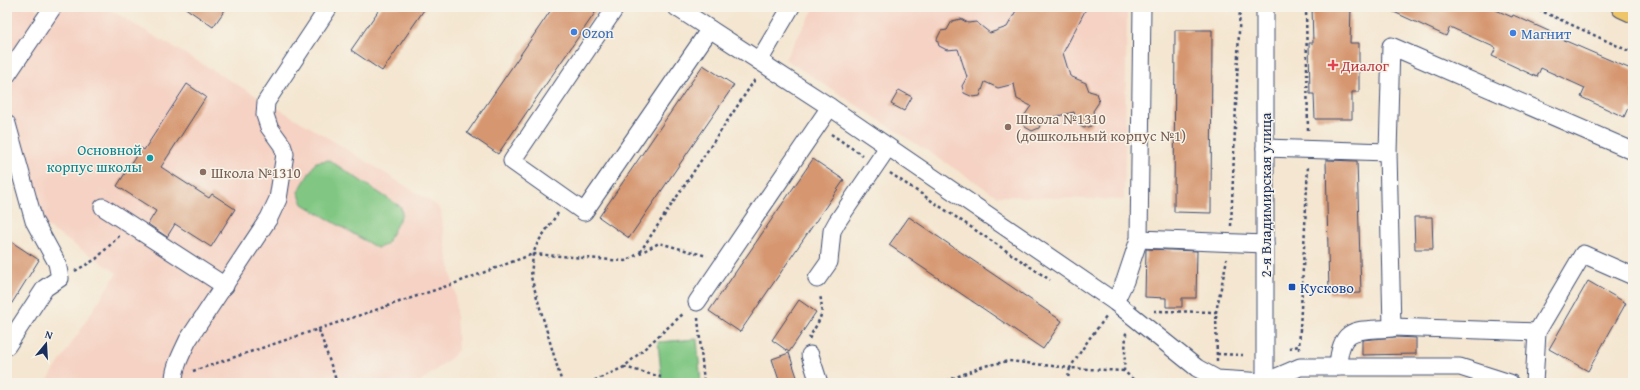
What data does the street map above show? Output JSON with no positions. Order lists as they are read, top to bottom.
{
  "streets": {
    "street": ["2-я Владимирская улица"]
  },
  "places": {
    "other": [
      "Ozon",
      "Магнит",
      "Школа №1310 (дошкольный корпус №1)",
      "Основной корпус школы",
      "Школа №1310"
    ],
    "health": ["Диалог"],
    "transit": ["Кусково"]
  },
  "north": "top"
}
